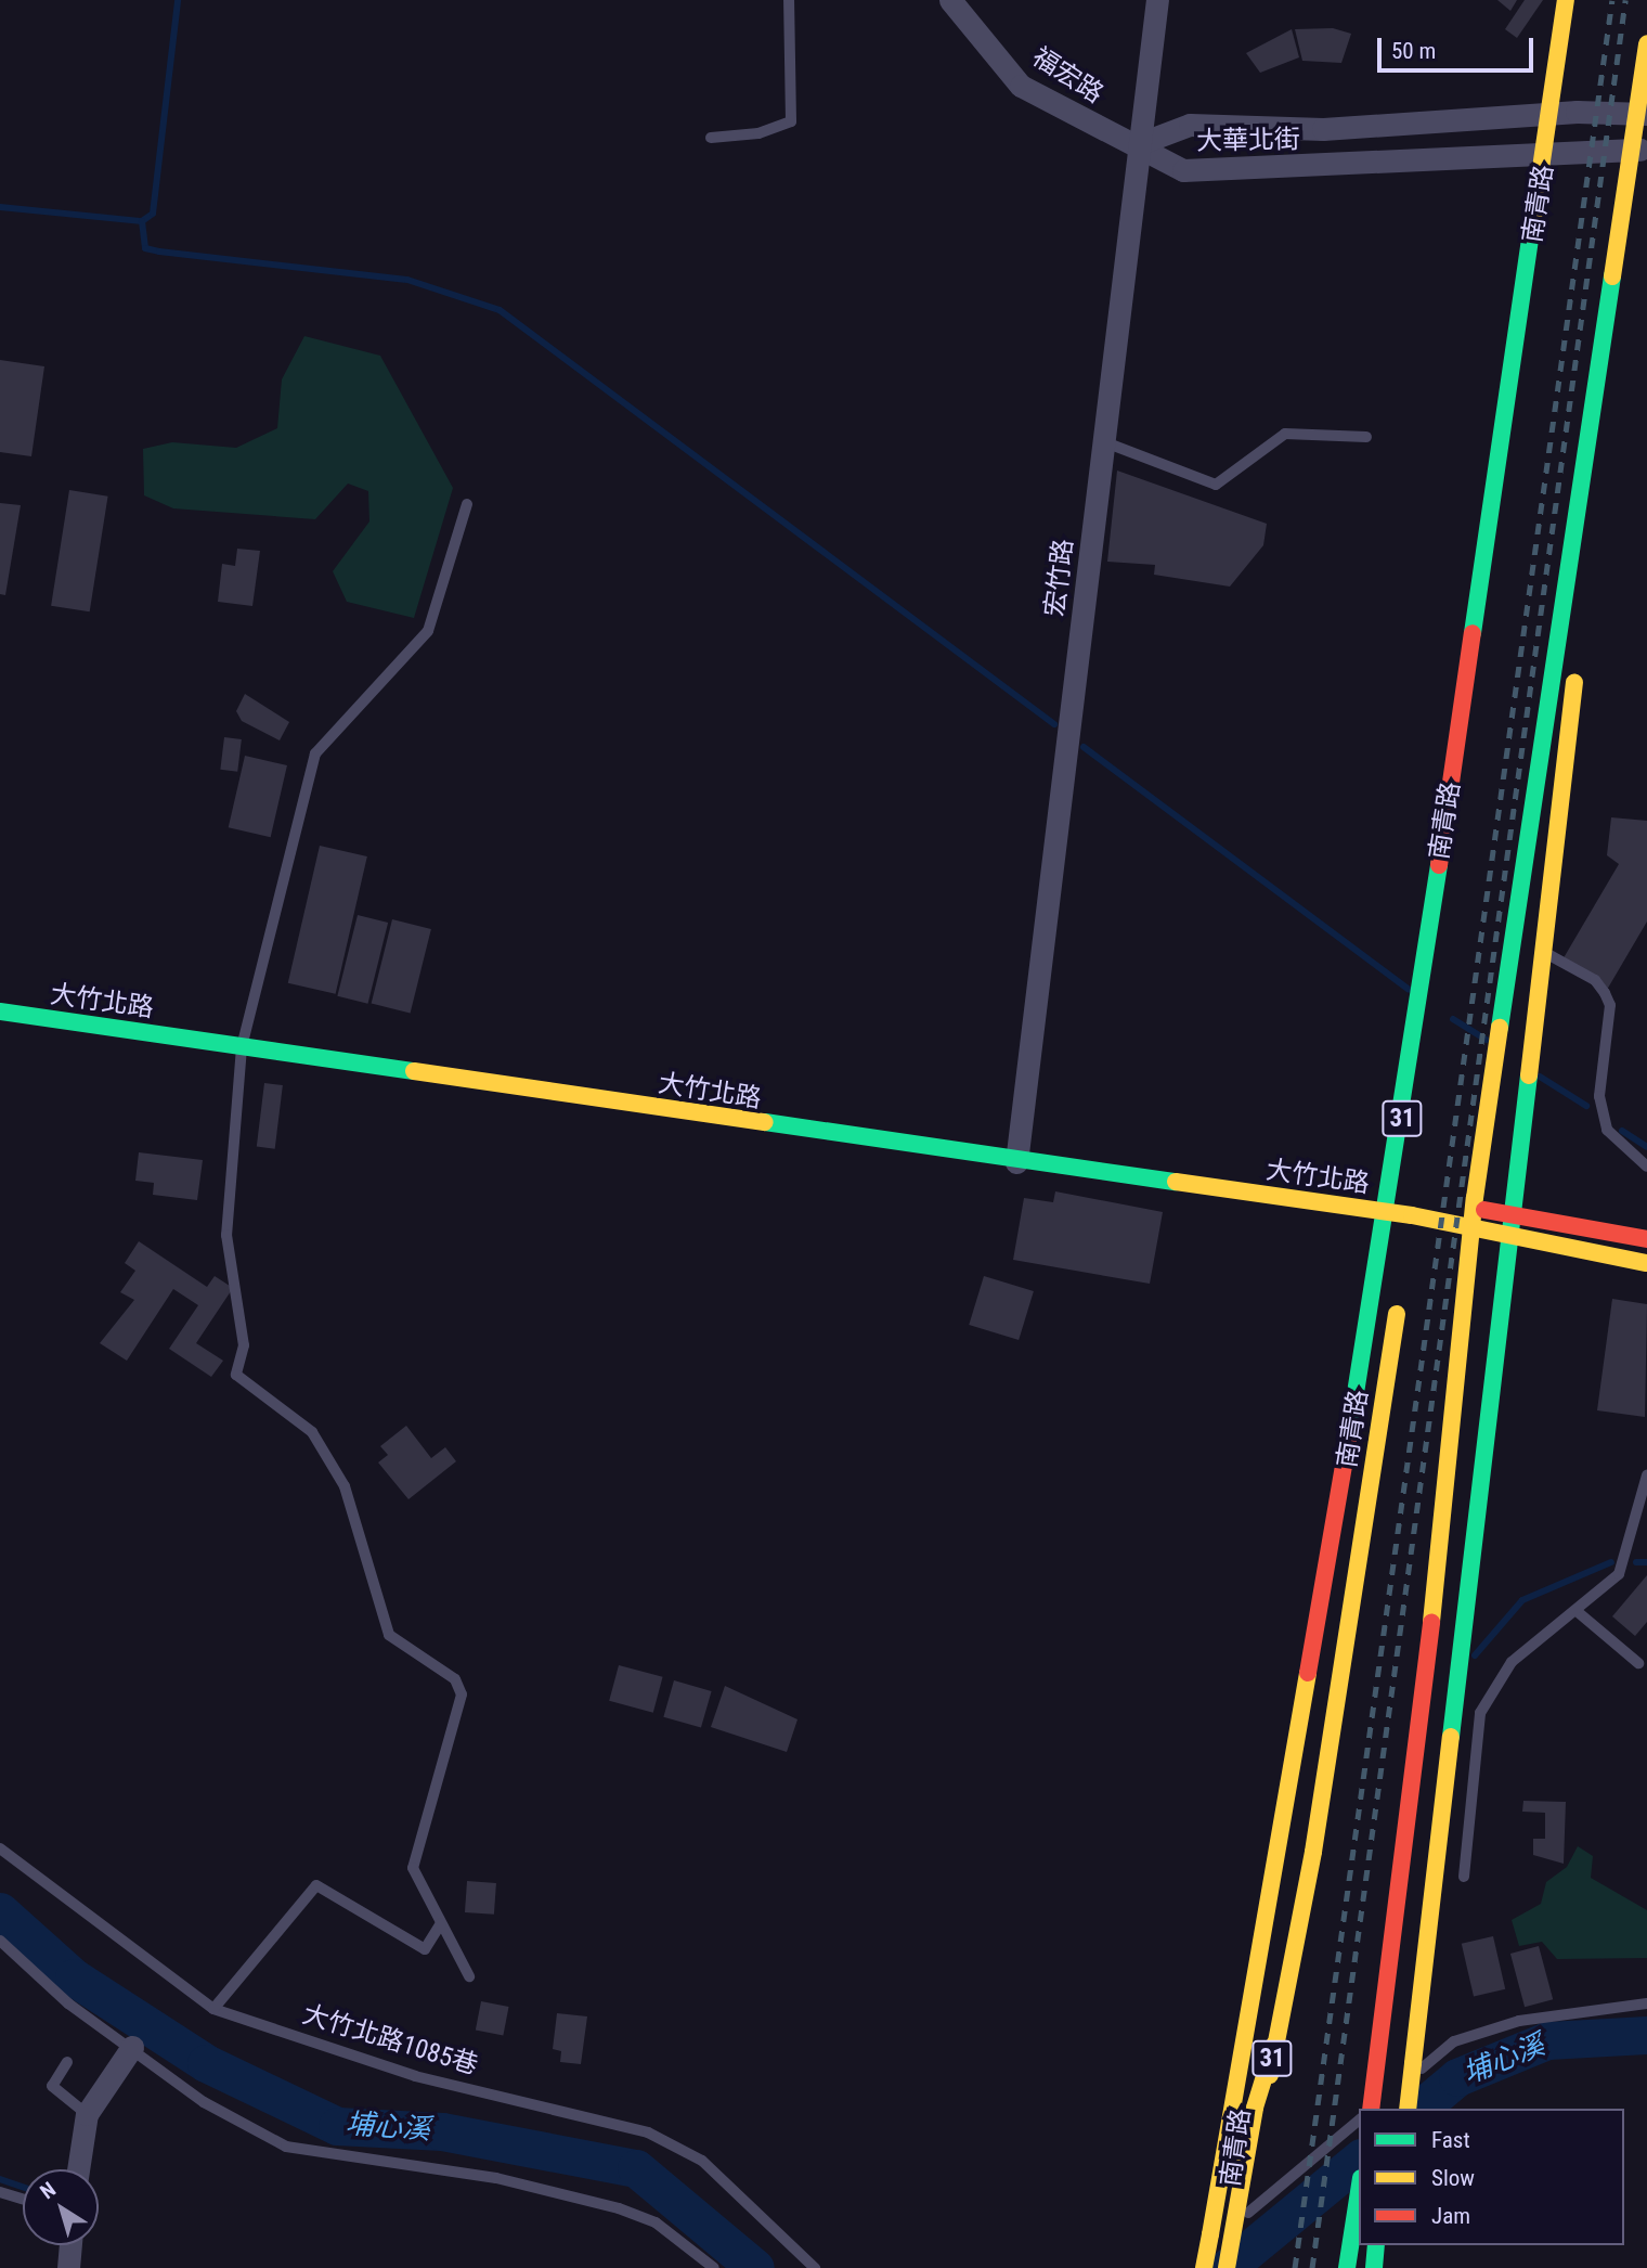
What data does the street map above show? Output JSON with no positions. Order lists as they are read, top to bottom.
{
  "streets": {
    "main road": ["南青路", "大竹北路", "31"],
    "street": ["福宏路", "大華北街", "宏竹路"],
    "lane": ["大竹北路1085巷"]
  },
  "crossings": [
    ["福宏路", "大華北街"],
    ["福宏路", "宏竹路"],
    ["大華北街", "南青路"],
    ["大華北街", "宏竹路"],
    ["大華北街", "31"],
    ["宏竹路", "大竹北路"],
    ["大竹北路", "31"]
  ],
  "water": ["埔心溪"],
  "legend": ["Fast", "Slow", "Jam"],
  "scale_bar": "50 m",
  "north": "top left"
}
